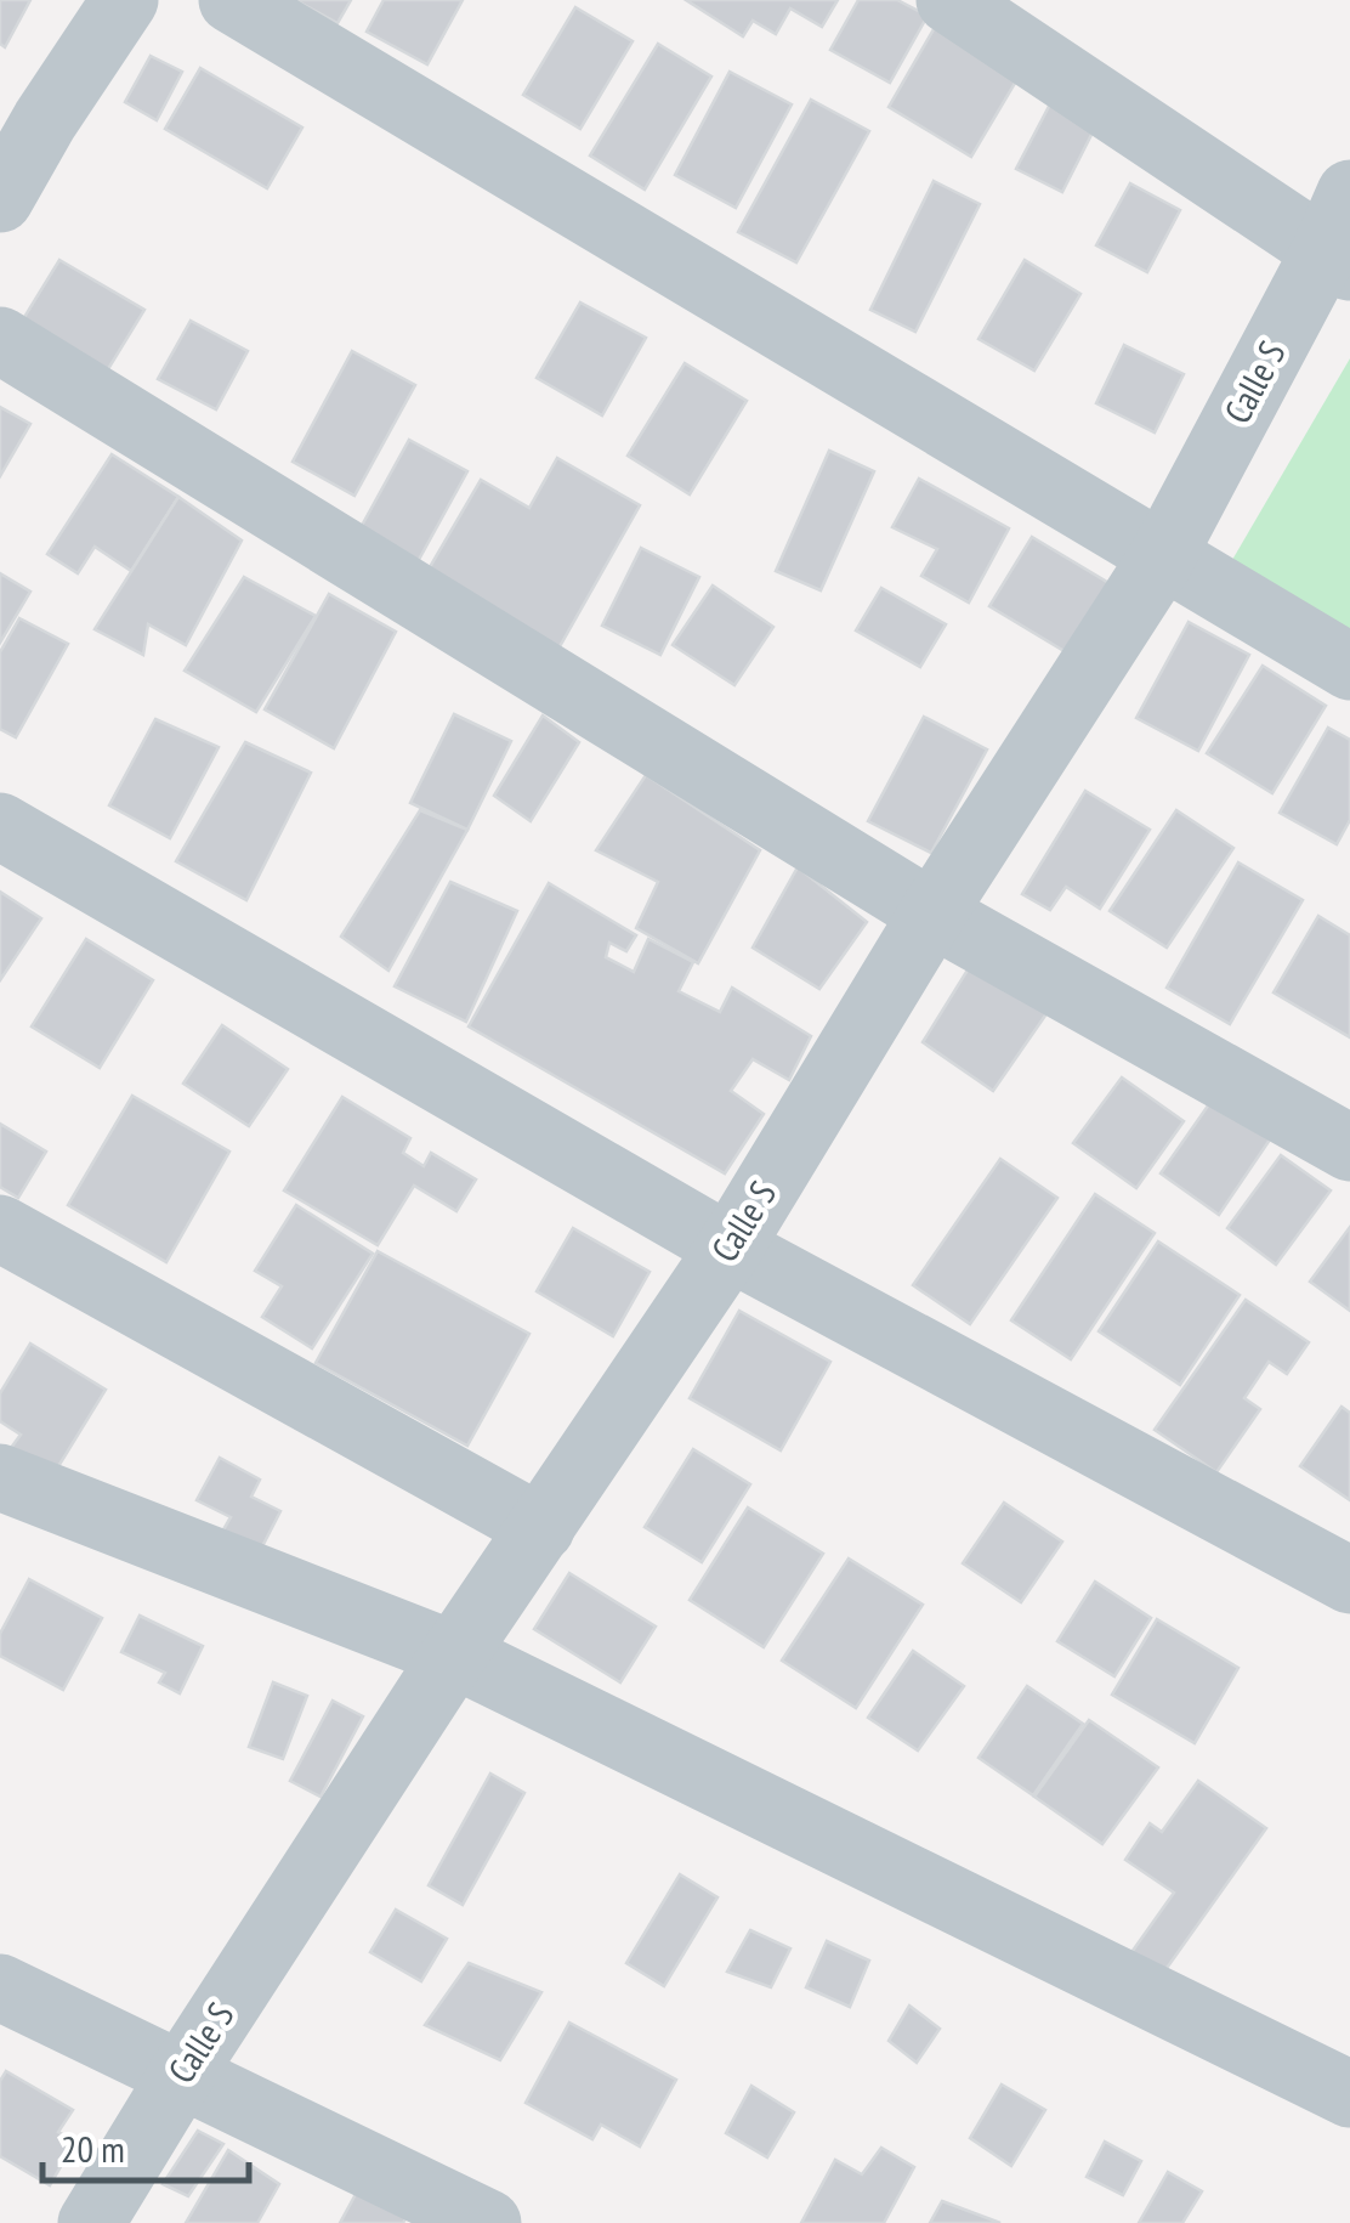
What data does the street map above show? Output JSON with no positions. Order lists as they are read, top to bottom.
{
  "streets": {
    "street": ["Calle S"]
  },
  "scale_bar": "20 m"
}
